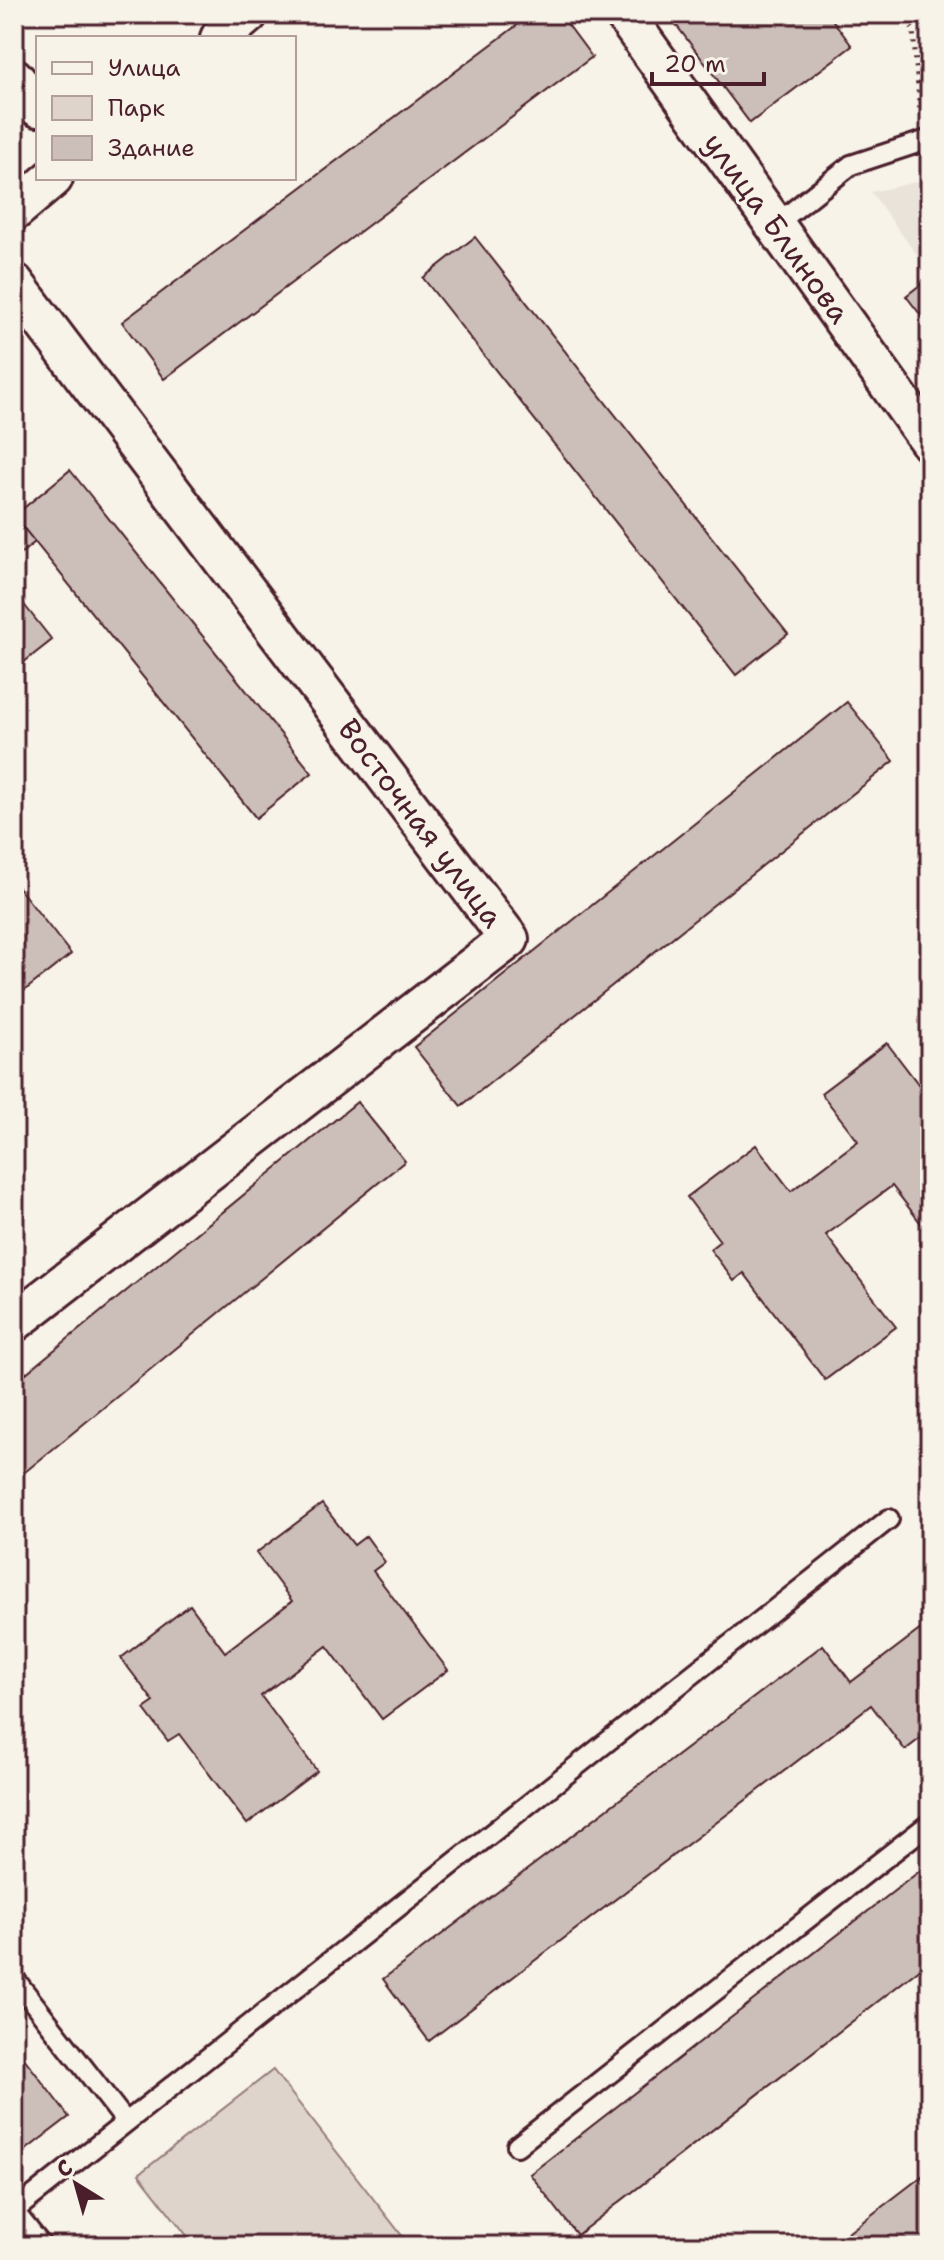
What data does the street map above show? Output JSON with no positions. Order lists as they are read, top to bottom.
{
  "streets": {
    "street": ["улица Блинова", "Восточная улица"]
  },
  "legend": ["Улица", "Парк", "Здание"],
  "scale_bar": "20 m",
  "north": "top left"
}
